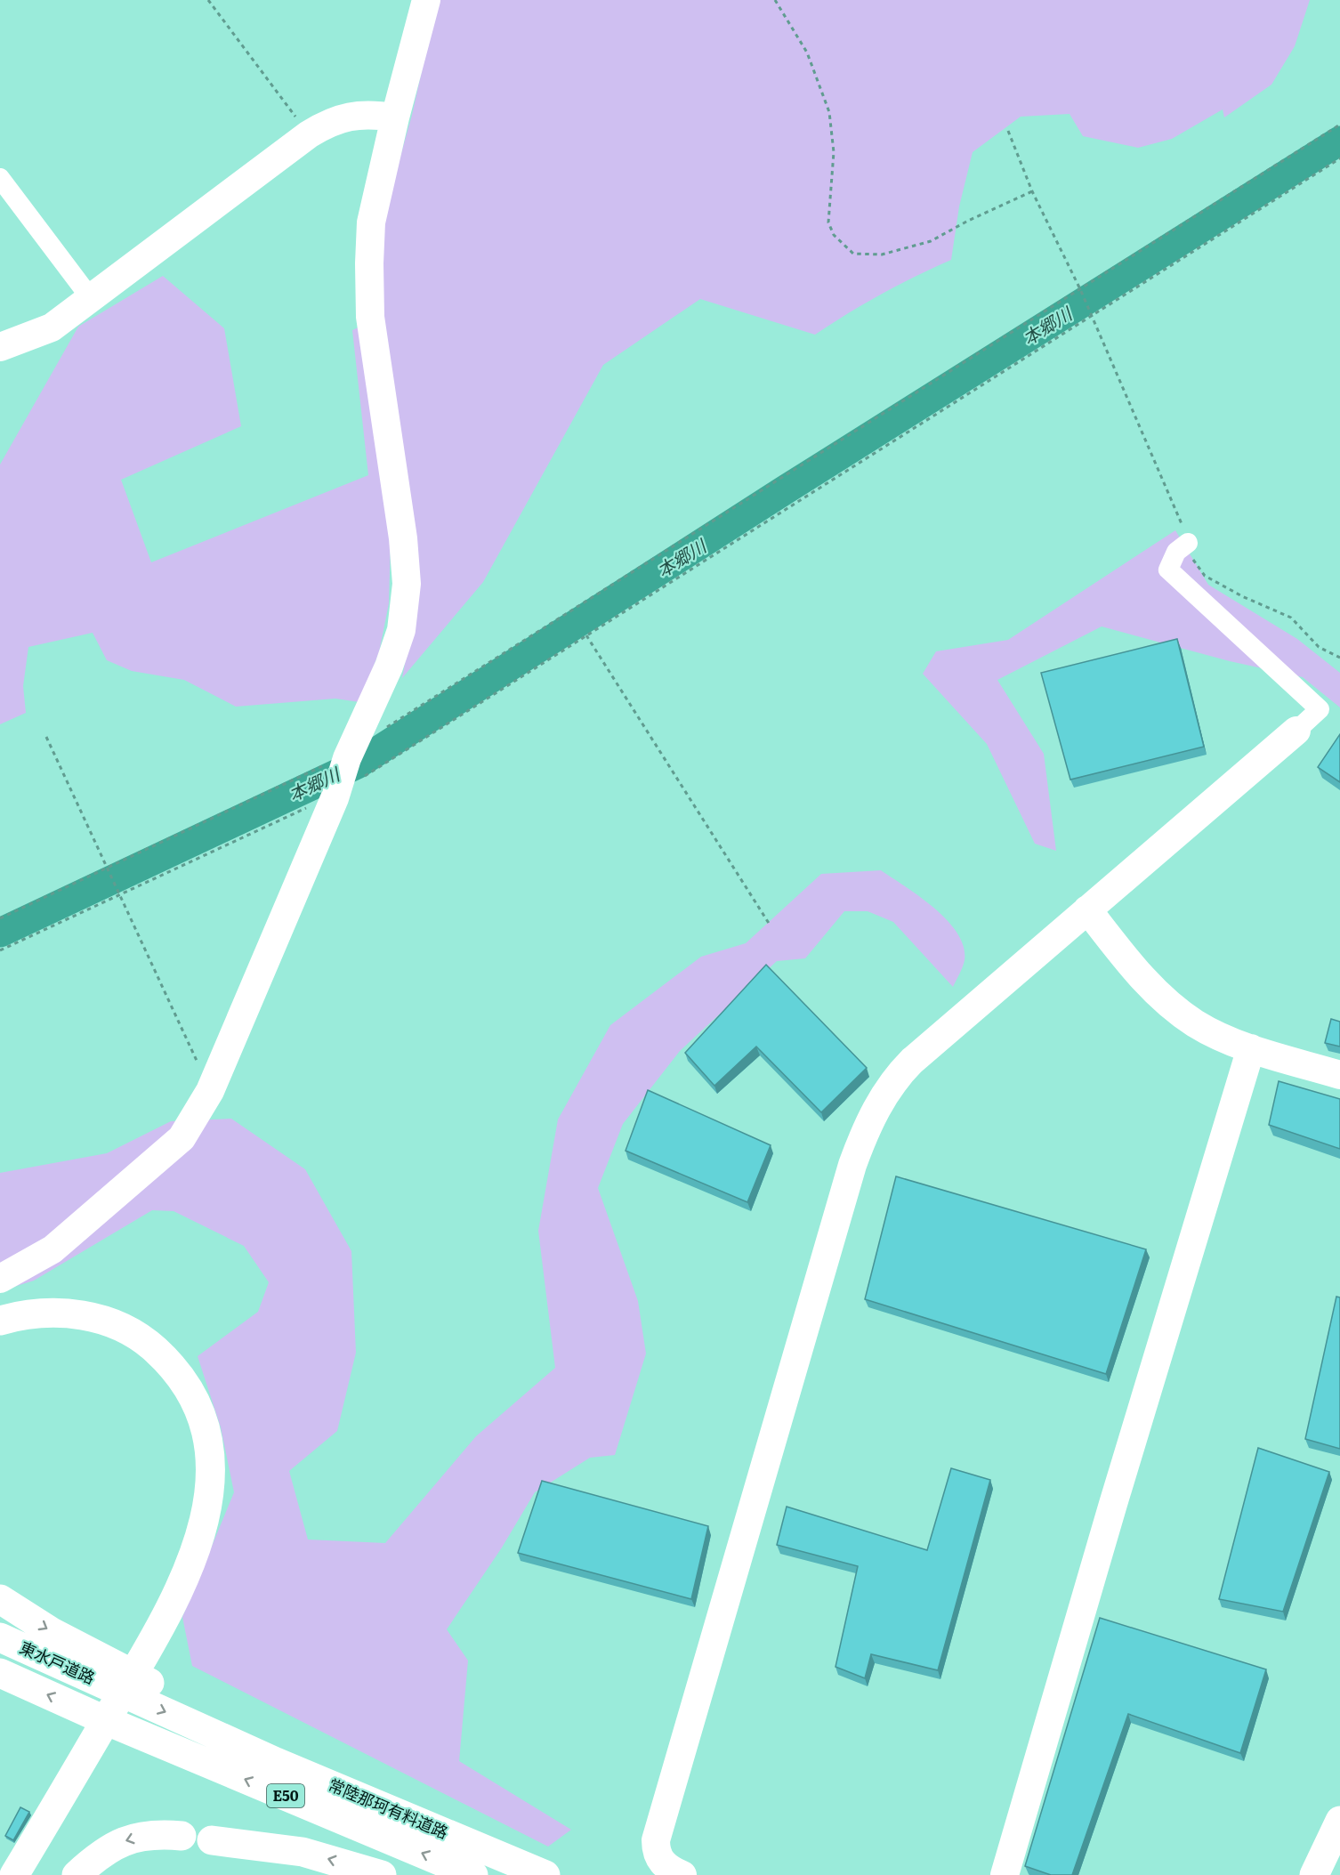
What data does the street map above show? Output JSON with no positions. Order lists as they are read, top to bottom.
{
  "streets": {
    "main road": ["東水戸道路", "E50", "常陸那珂有料道路"]
  },
  "crossings": [
    ["東水戸道路", "常陸那珂有料道路"]
  ],
  "water": ["本郷川"]
}
